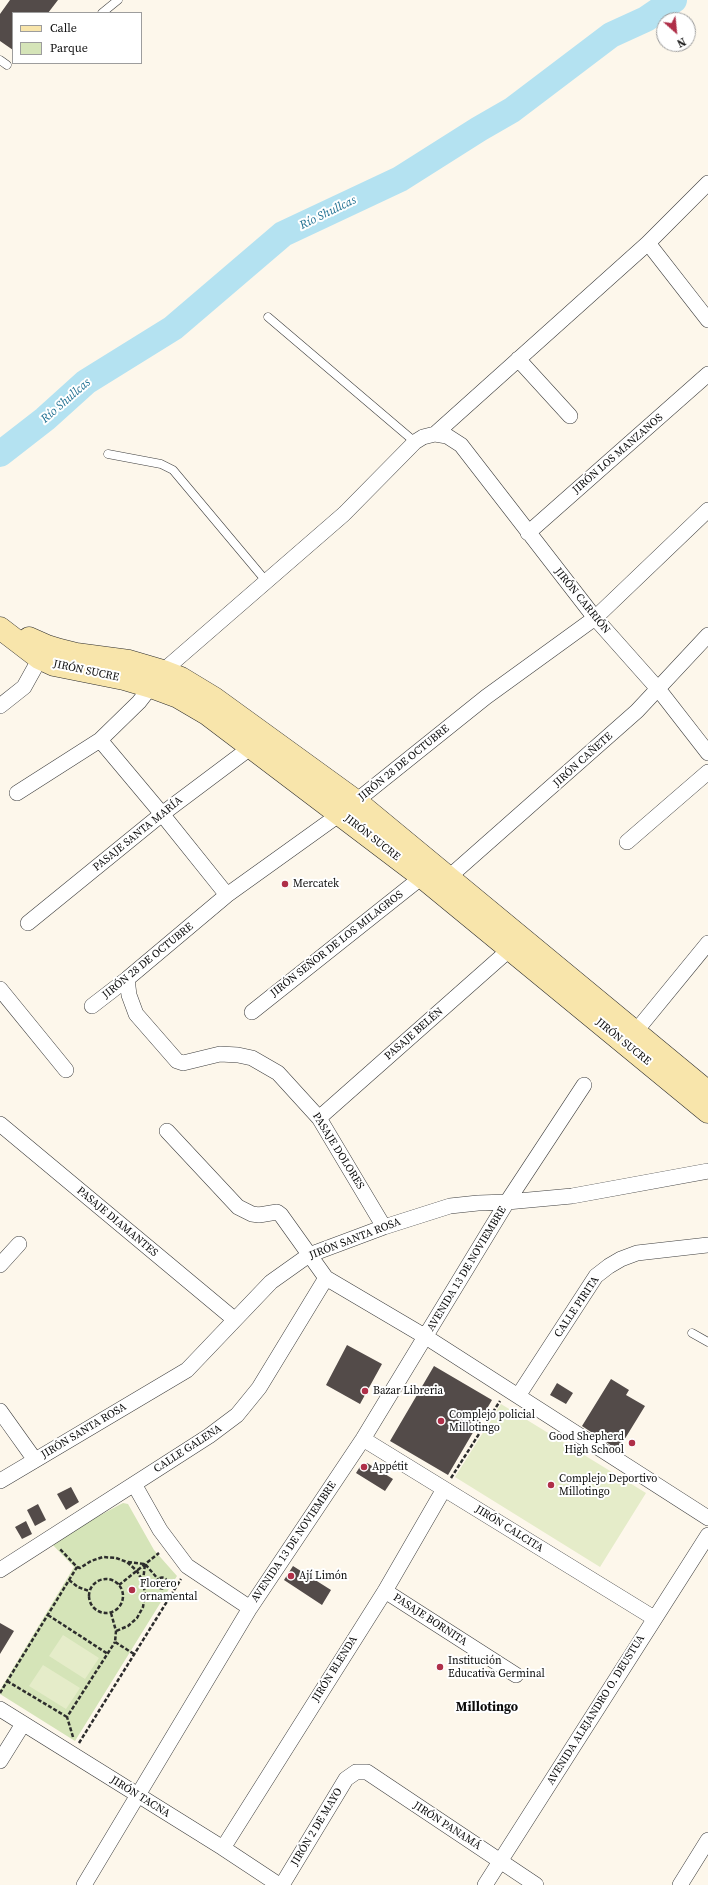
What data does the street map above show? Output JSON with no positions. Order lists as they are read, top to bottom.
{
  "streets": {
    "street": [
      "JIRÓN LOS MANZANOS",
      "JIRÓN CARRIÓN",
      "JIRÓN SUCRE",
      "JIRÓN CAÑETE",
      "JIRÓN 28 DE OCTUBRE",
      "PASAJE SANTA MARÍA",
      "JIRÓN SEÑOR DE LOS MILAGROS",
      "PASAJE BELÉN",
      "PASAJE DOLORES",
      "PASAJE DIAMANTES",
      "JIRÓN SANTA ROSA",
      "AVENIDA 13 DE NOVIEMBRE",
      "CALLE PIRITA",
      "CALLE GALENA",
      "JIRÓN CALCITA",
      "PASAJE BORNITA",
      "JIRÓN BLENDA",
      "AVENIDA ALEJANDRO O. DEUSTUA",
      "JIRÓN TACNA",
      "JIRÓN PANAMÁ",
      "JIRÓN 2 DE MAYO"
    ]
  },
  "crossings": [
    ["JIRÓN LOS MANZANOS", "JIRÓN CARRIÓN"],
    ["JIRÓN CARRIÓN", "JIRÓN CAÑETE"],
    ["JIRÓN CARRIÓN", "JIRÓN 28 DE OCTUBRE"],
    ["JIRÓN SUCRE", "JIRÓN CAÑETE"],
    ["JIRÓN SUCRE", "JIRÓN 28 DE OCTUBRE"],
    ["JIRÓN SUCRE", "PASAJE SANTA MARÍA"],
    ["JIRÓN SUCRE", "JIRÓN SEÑOR DE LOS MILAGROS"],
    ["JIRÓN SUCRE", "PASAJE BELÉN"],
    ["JIRÓN 28 DE OCTUBRE", "PASAJE DOLORES"],
    ["PASAJE BELÉN", "PASAJE DOLORES"],
    ["PASAJE DOLORES", "JIRÓN SANTA ROSA"],
    ["PASAJE DIAMANTES", "JIRÓN SANTA ROSA"],
    ["JIRÓN SANTA ROSA", "AVENIDA 13 DE NOVIEMBRE"],
    ["AVENIDA 13 DE NOVIEMBRE", "JIRÓN CALCITA"],
    ["AVENIDA 13 DE NOVIEMBRE", "JIRÓN TACNA"],
    ["JIRÓN CALCITA", "JIRÓN BLENDA"],
    ["JIRÓN CALCITA", "AVENIDA ALEJANDRO O. DEUSTUA"],
    ["PASAJE BORNITA", "JIRÓN BLENDA"],
    ["JIRÓN BLENDA", "JIRÓN TACNA"],
    ["AVENIDA ALEJANDRO O. DEUSTUA", "JIRÓN PANAMÁ"],
    ["JIRÓN TACNA", "JIRÓN 2 DE MAYO"],
    ["JIRÓN PANAMÁ", "JIRÓN 2 DE MAYO"]
  ],
  "districts": ["Millotingo"],
  "water": ["Río Shullcas"],
  "places": [
    "Mercatek",
    "Bazar Libreria",
    "Complejo policial Millotingo",
    "Good Shepherd High School",
    "Appétit",
    "Complejo Deportivo Millotingo",
    "Ají Limón",
    "Florero ornamental",
    "Institución Educativa Germinal"
  ],
  "legend": ["Calle", "Parque"],
  "north": "bottom right"
}
